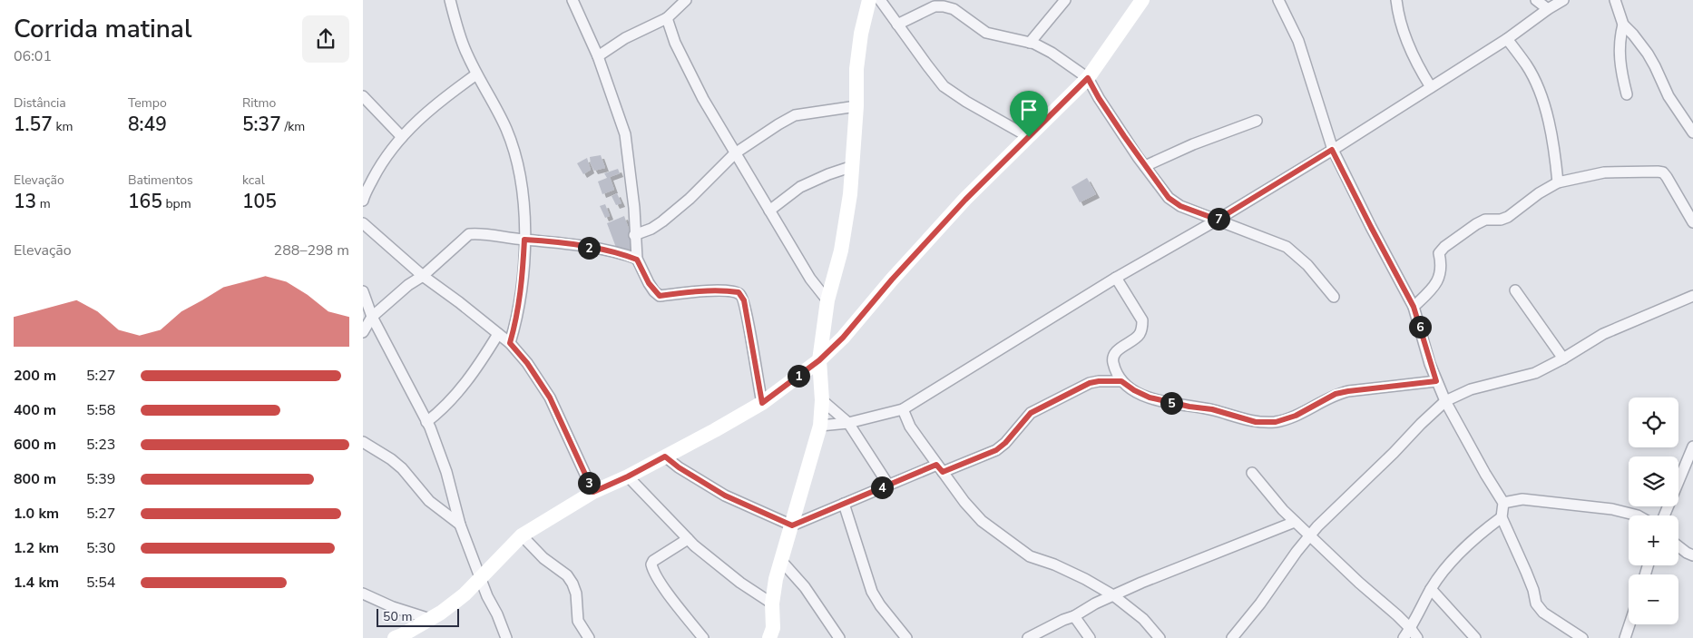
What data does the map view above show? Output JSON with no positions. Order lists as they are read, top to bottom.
{
  "scale_bar": "50 m",
  "page": {
    "heading": ["Corrida matinal", "06:01"],
    "stats": [
      ["Distância", "1.57 km"],
      ["Tempo", "8:49"],
      ["Ritmo", "5:37 /km"],
      ["Elevação", "13 m"],
      ["Batimentos", "165 bpm"],
      ["kcal", "105"]
    ],
    "pins": [
      "7",
      "2",
      "6",
      "1",
      "5",
      "3",
      "4"
    ],
    "chart": ["Elevação", "288–298 m"],
    "list": [
      {
        "name": "200 m",
        "note": "5:27"
      },
      {
        "name": "400 m",
        "note": "5:58"
      },
      {
        "name": "600 m",
        "note": "5:23"
      },
      {
        "name": "800 m",
        "note": "5:39"
      },
      {
        "name": "1.0 km",
        "note": "5:27"
      },
      {
        "name": "1.2 km",
        "note": "5:30"
      },
      {
        "name": "1.4 km",
        "note": "5:54"
      }
    ],
    "map_buttons": ["+", "−"],
    "scale": "50 m"
  }
}
